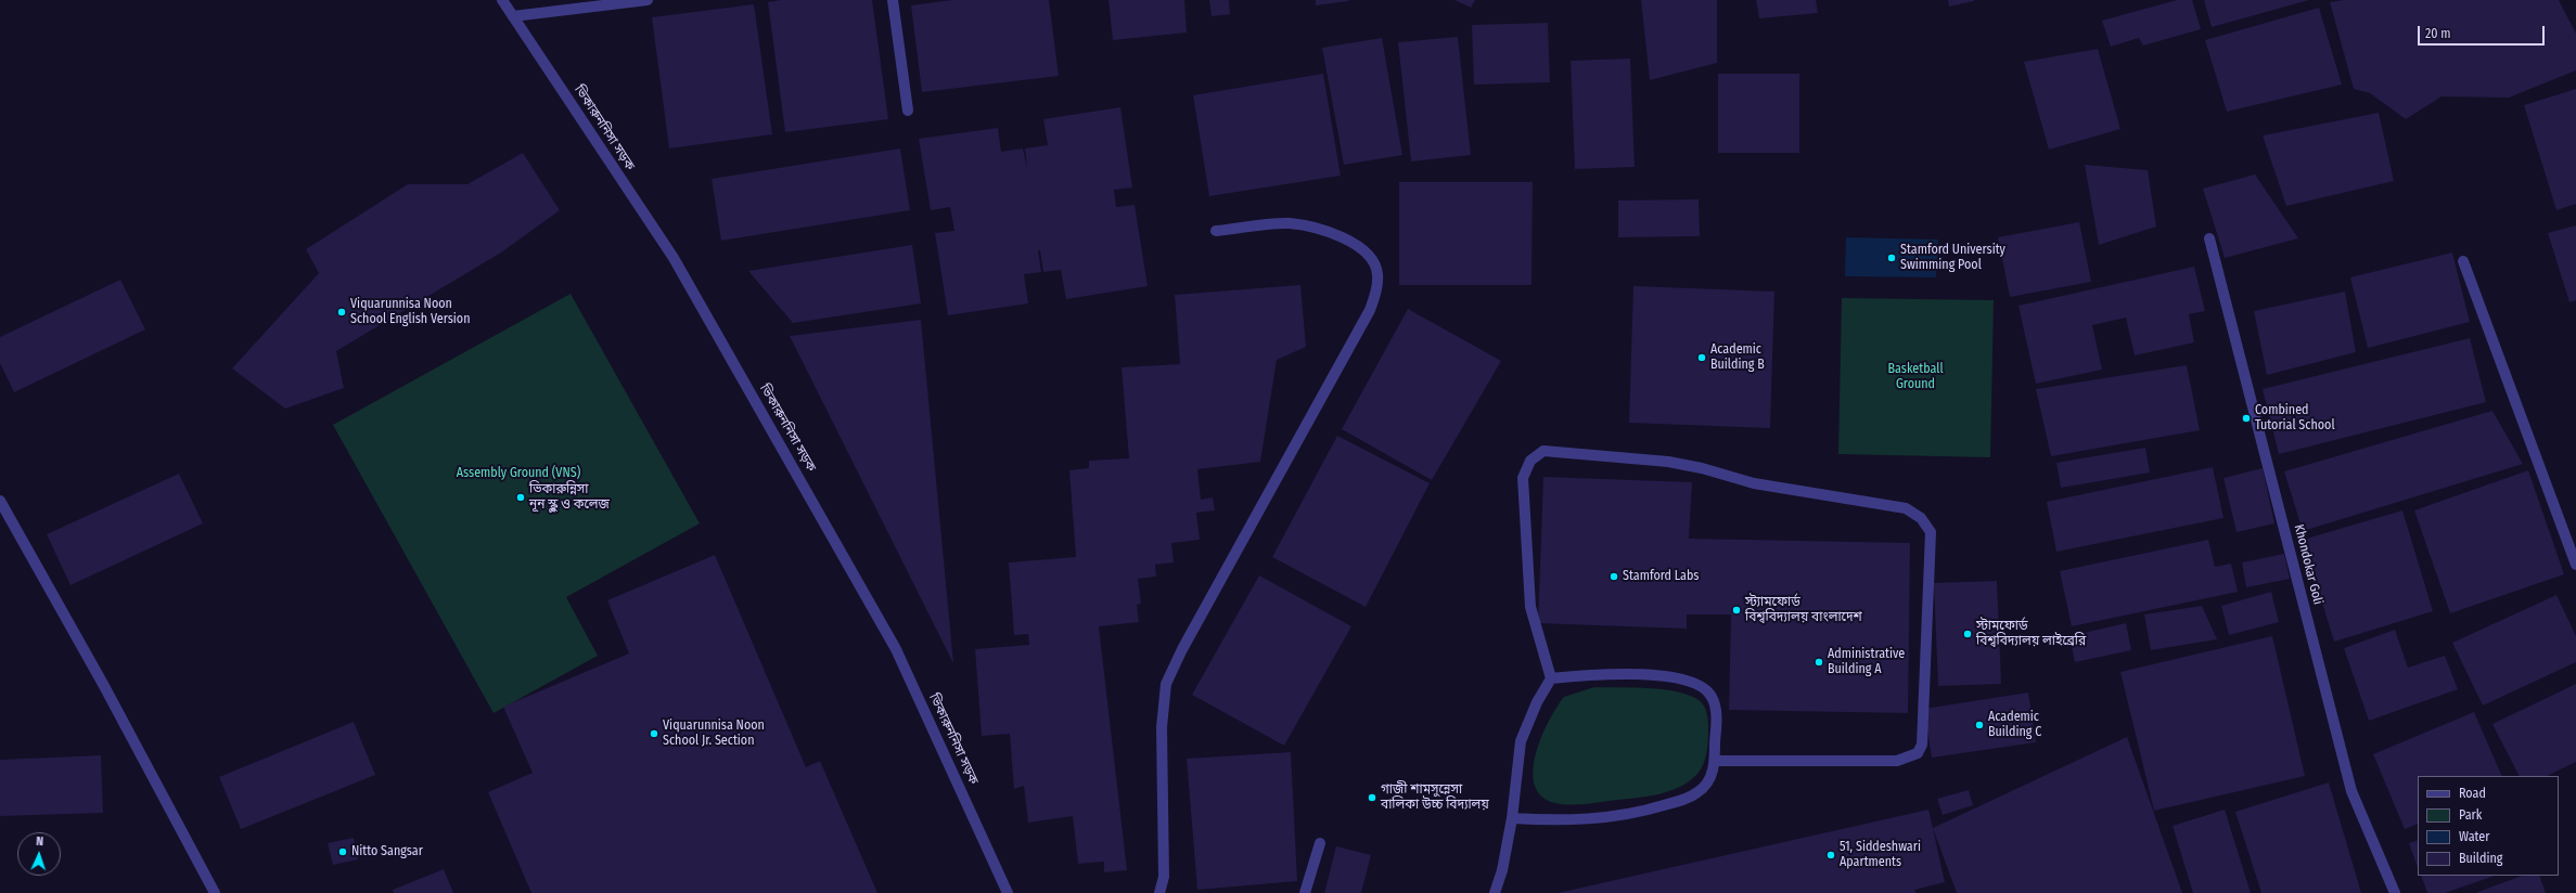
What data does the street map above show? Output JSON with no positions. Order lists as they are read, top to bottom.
{
  "streets": {
    "street": ["ভিকারুননিসা সড়ক", "Khondokar Goli"]
  },
  "parks": ["Basketball Ground", "Assembly Ground (VNS)"],
  "places": [
    "Stamford University Swimming Pool",
    "Viquarunnisa Noon School English Version",
    "Academic Building B",
    "Combined Tutorial School",
    "ভিকারুন্নিসা নূন স্কুল ও কলেজ",
    "Stamford Labs",
    "স্ট্যামফোর্ড বিশ্ববিদ্যালয় বাংলাদেশ",
    "স্টামফোর্ড বিশ্ববিদ্যালয় লাইব্রেরি",
    "Administrative Building A",
    "Academic Building C",
    "Viquarunnisa Noon School Jr. Section",
    "গাজী শামসুন্নেসা বালিকা উচ্চ বিদ্যালয়",
    "Nitto Sangsar",
    "51, Siddeshwari Apartments"
  ],
  "legend": [
    "Road",
    "Park",
    "Water",
    "Building"
  ],
  "scale_bar": "20 m",
  "north": "top"
}
